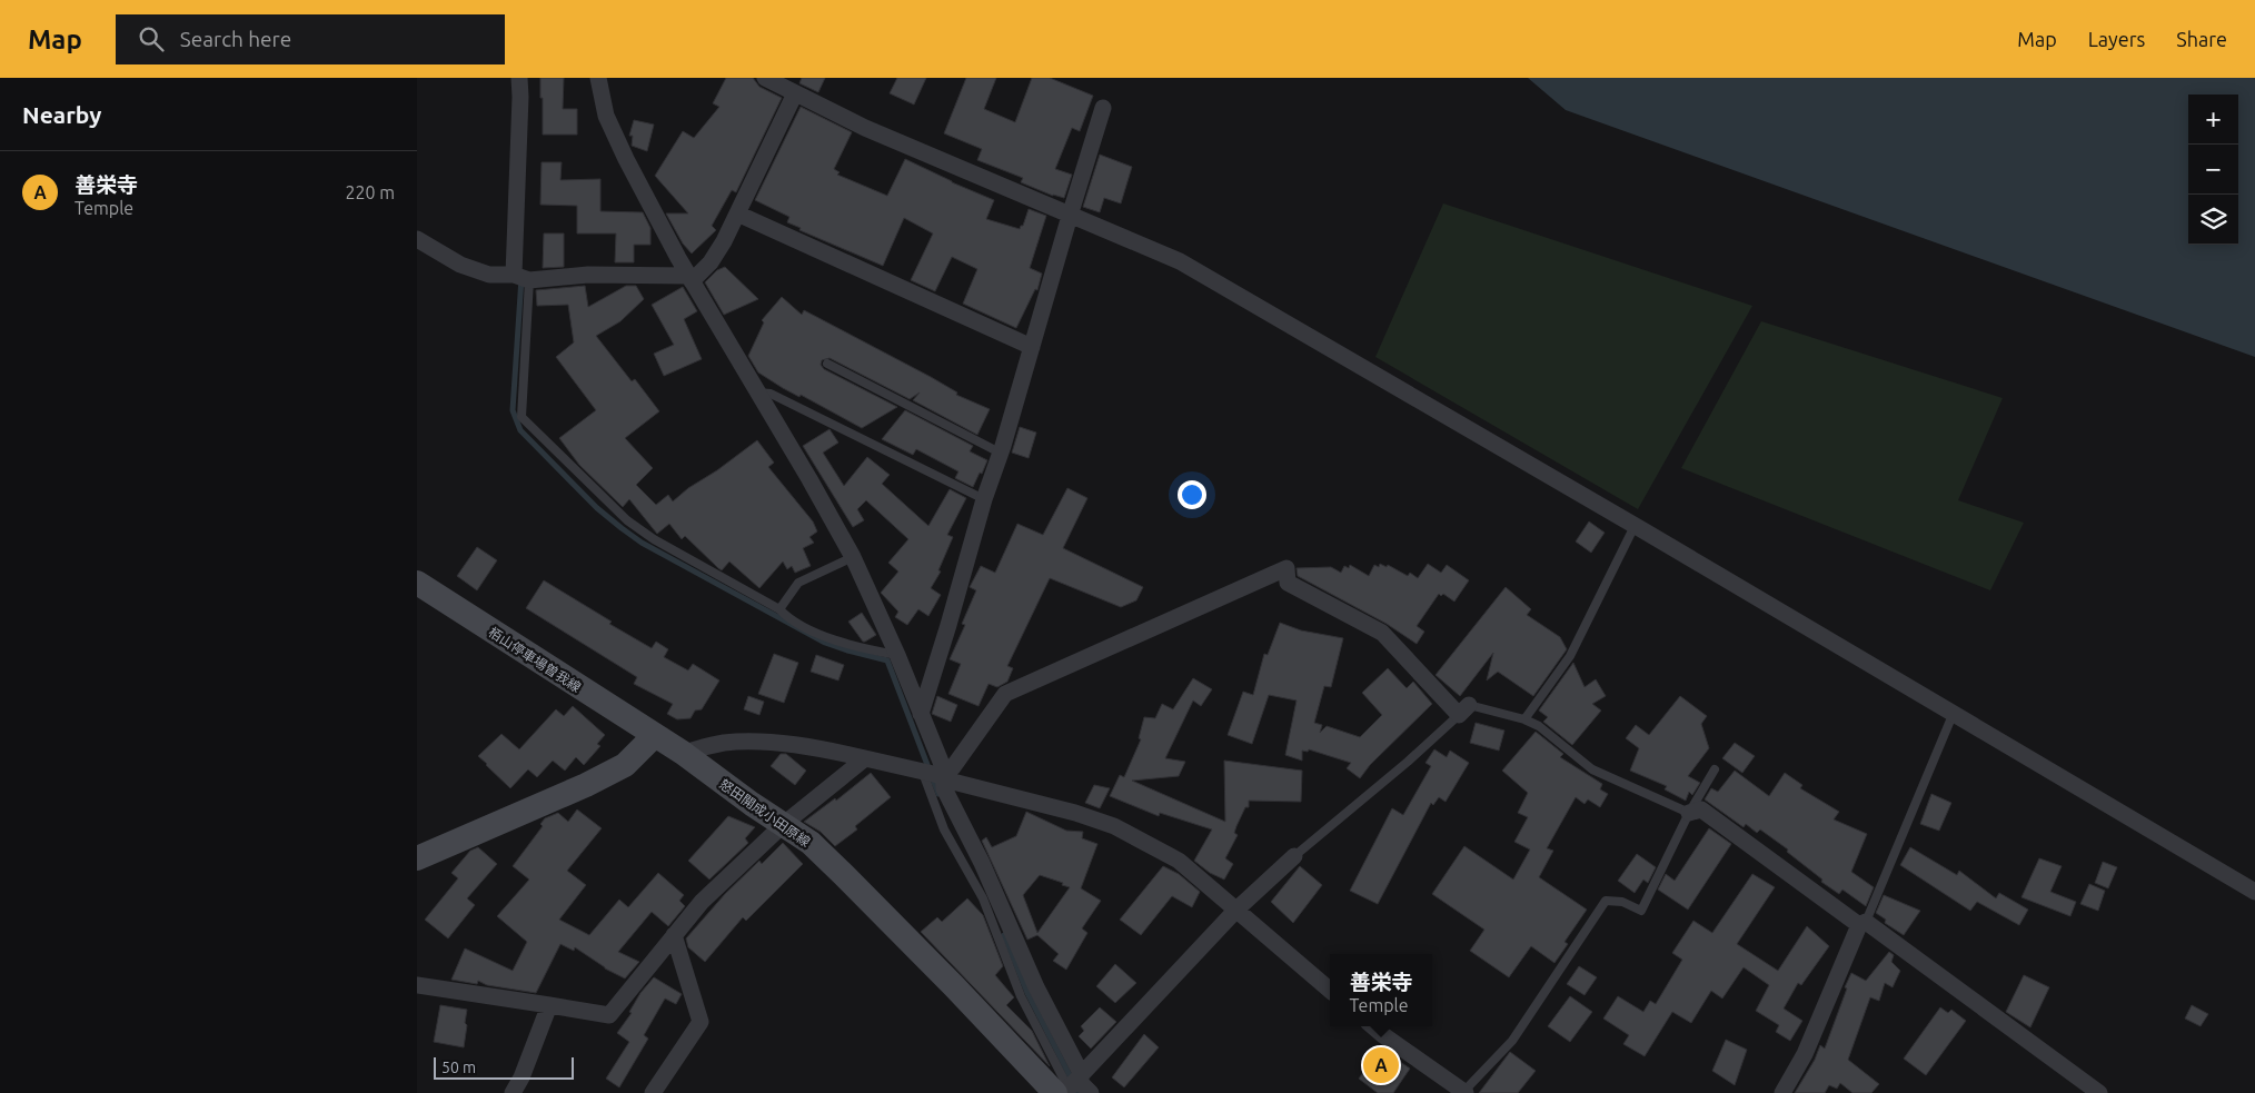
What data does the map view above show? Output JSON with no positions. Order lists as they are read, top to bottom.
{
  "streets": {
    "main road": ["栢山停車場曽我線", "怒田開成小田原線"]
  },
  "crossings": [
    ["栢山停車場曽我線", "怒田開成小田原線"]
  ],
  "scale_bar": "50 m",
  "page": {
    "header": "Map",
    "search": "Search here",
    "nav": ["Map", "Layers", "Share"],
    "heading": "Nearby",
    "map_buttons": ["+", "−"],
    "list": [
      {
        "mark": "A",
        "name": "善栄寺",
        "note": "Temple",
        "value": "220 m"
      }
    ],
    "popup": ["善栄寺", "Temple"],
    "pins": "A",
    "scale": "50 m"
  }
}
